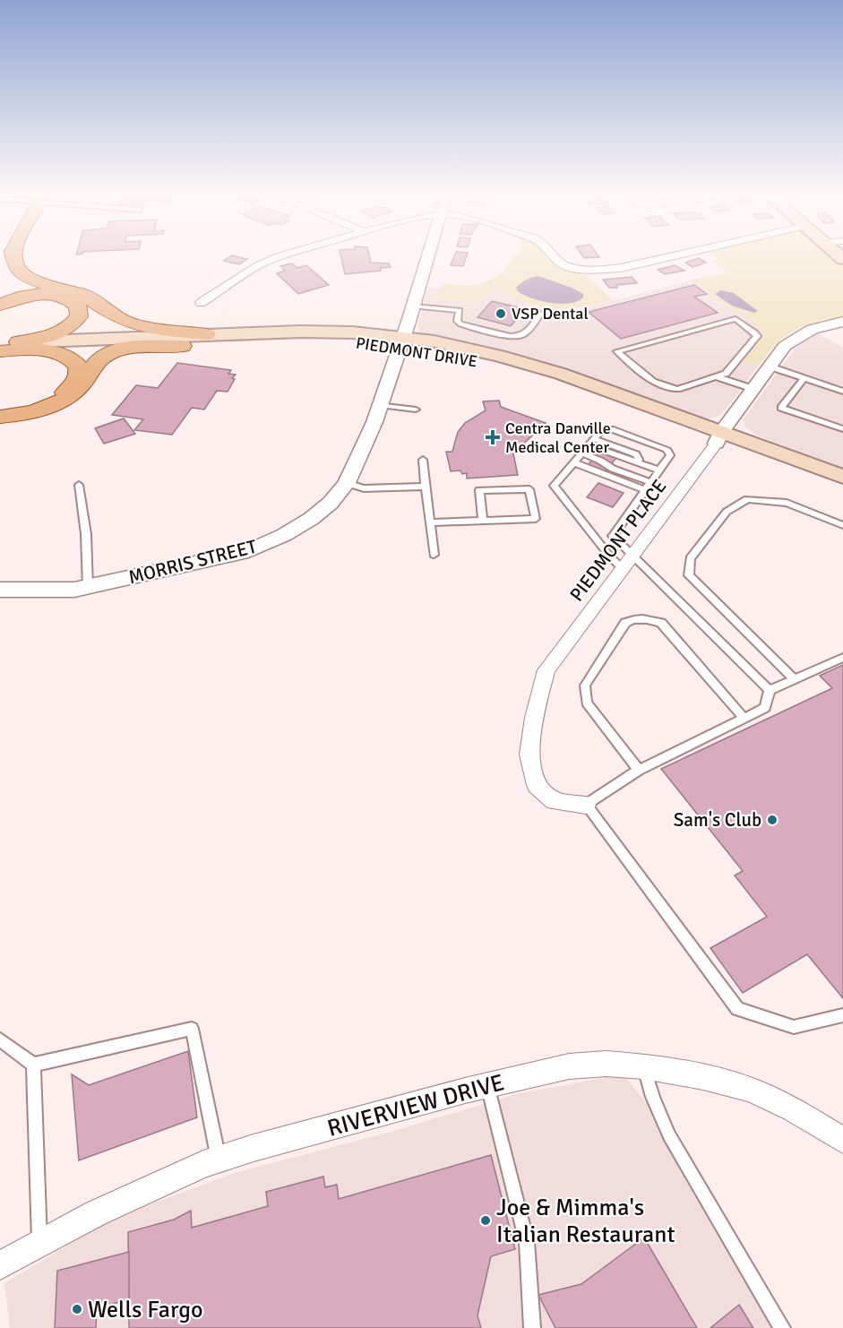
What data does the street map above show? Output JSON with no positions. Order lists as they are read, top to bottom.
{
  "streets": {
    "main road": ["PIEDMONT DRIVE"],
    "street": ["PIEDMONT PLACE", "MORRIS STREET", "RIVERVIEW DRIVE"]
  },
  "crossings": [
    ["PIEDMONT DRIVE", "PIEDMONT PLACE"],
    ["PIEDMONT DRIVE", "MORRIS STREET"]
  ],
  "places": {
    "other": [
      "VSP Dental",
      "Sam's Club",
      "Joe & Mimma's Italian Restaurant",
      "Wells Fargo"
    ],
    "health": ["Centra Danville Medical Center"]
  }
}
